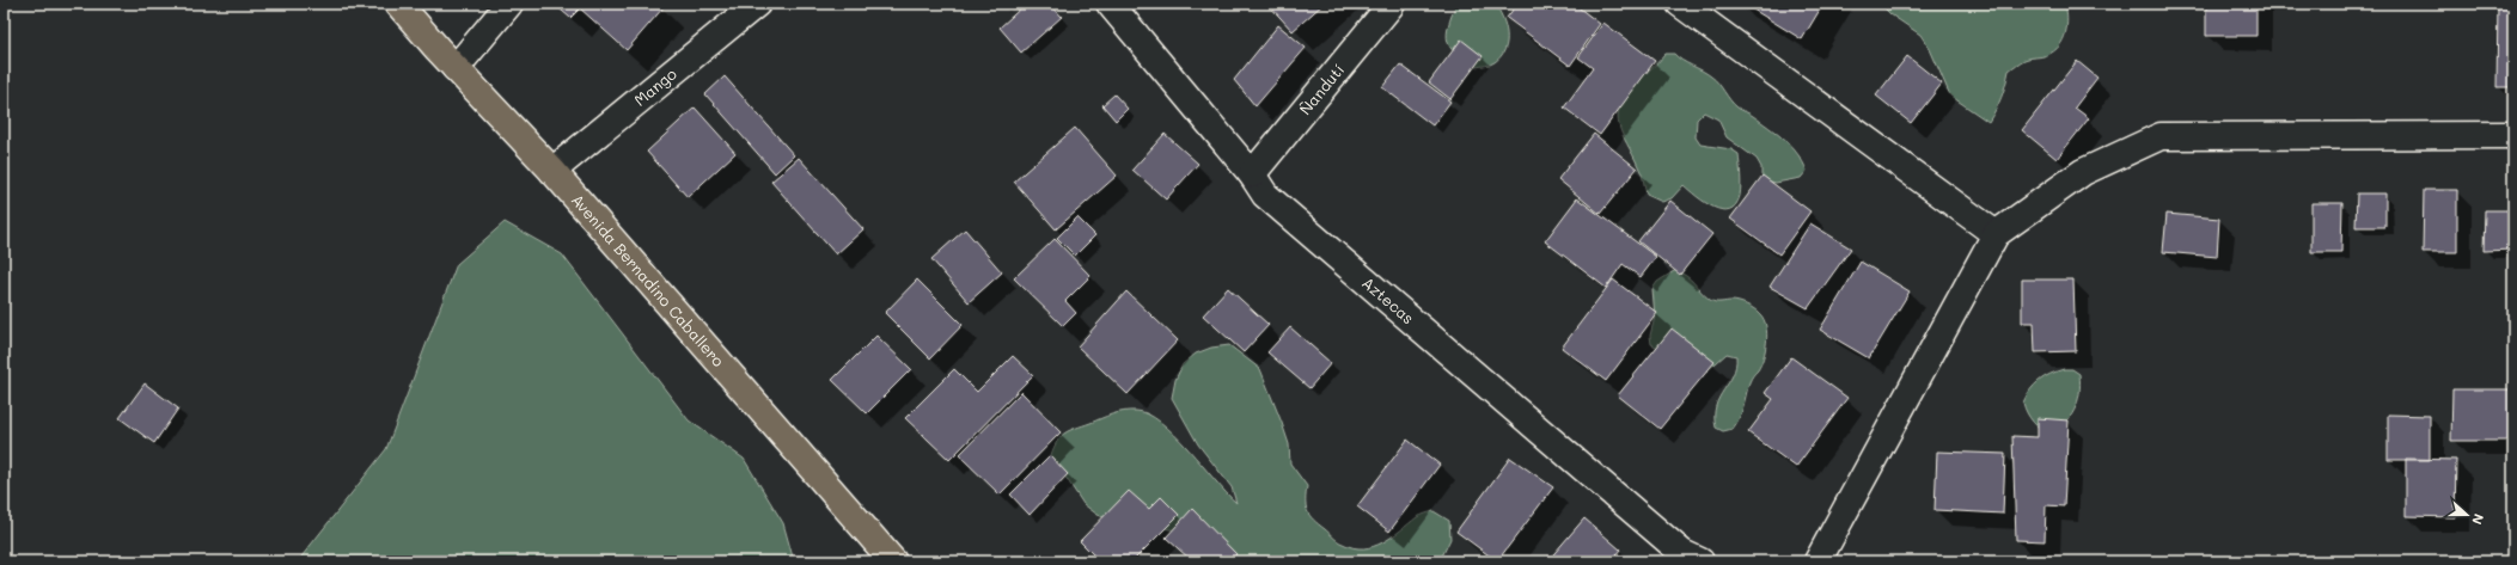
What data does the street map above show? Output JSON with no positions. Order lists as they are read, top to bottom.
{
  "streets": {
    "main road": ["Avenida Bernadino Caballero"],
    "street": ["Mango", "Ñandutí", "Aztecas"]
  },
  "crossings": [
    ["Mango", "Avenida Bernadino Caballero"],
    ["Ñandutí", "Aztecas"]
  ],
  "north": "right"
}
